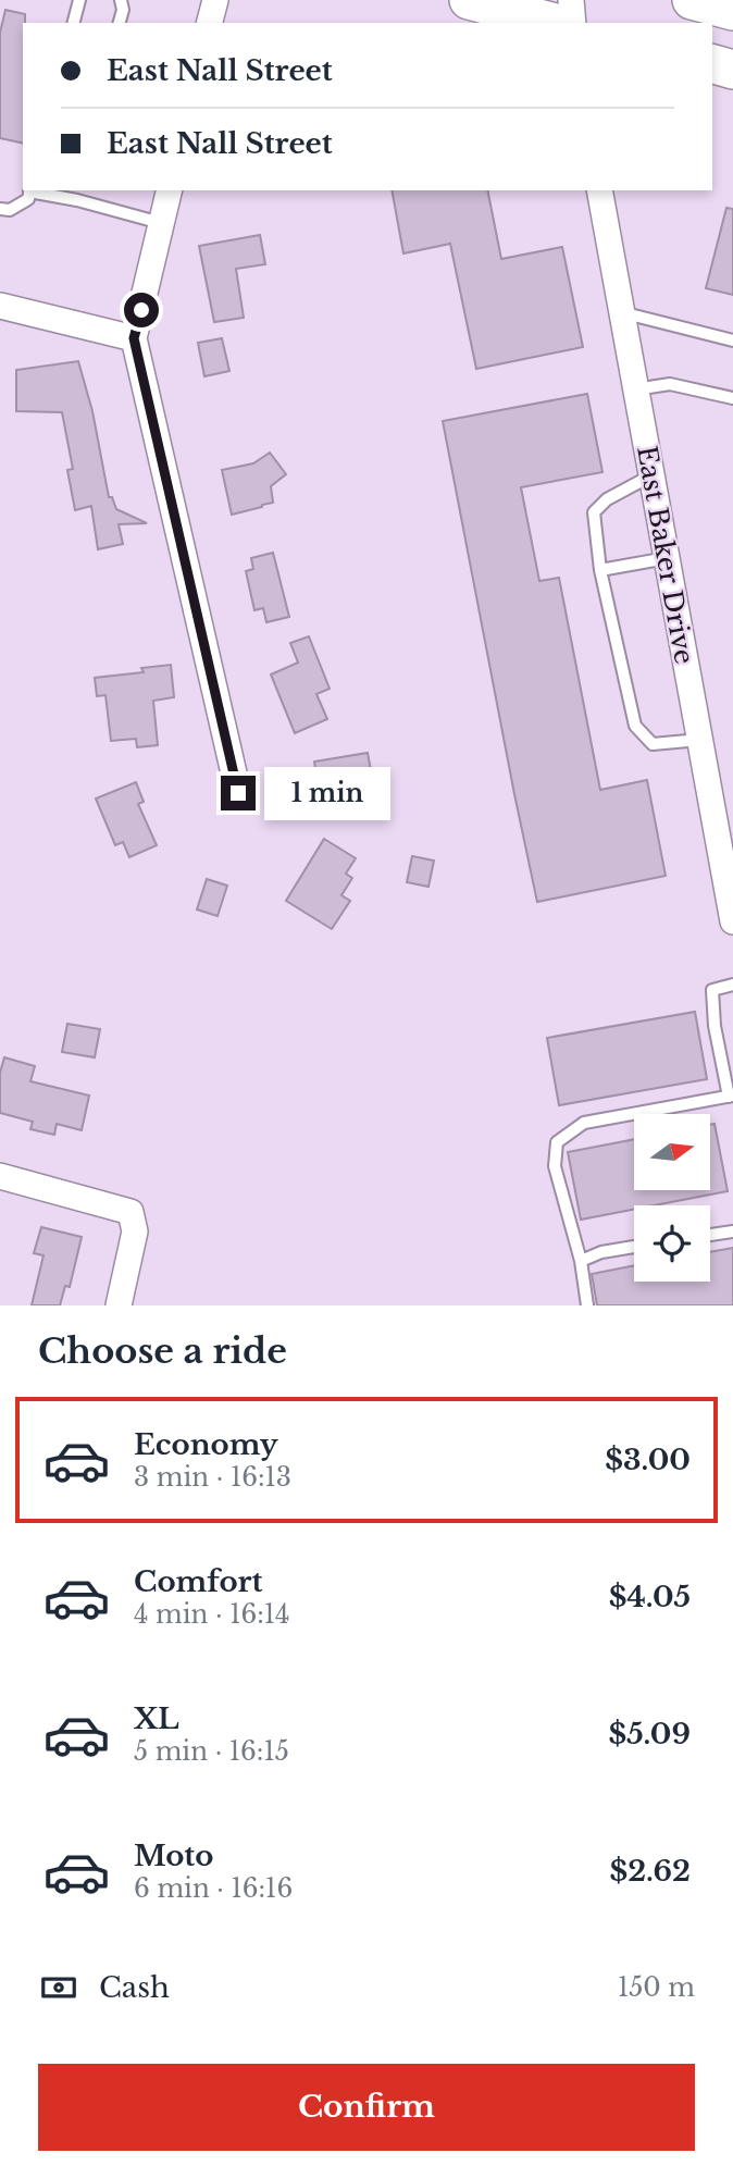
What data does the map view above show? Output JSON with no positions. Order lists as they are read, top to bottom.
{
  "streets": {
    "street": ["East Baker Drive"]
  },
  "north": "right",
  "page": {
    "banner": ["East Nall Street", "East Nall Street"],
    "bubble": "1 min",
    "heading": "Choose a ride",
    "list": [
      {
        "name": "Economy",
        "note": "3 min · 16:13",
        "value": "$3.00"
      },
      {
        "name": "Comfort",
        "note": "4 min · 16:14",
        "value": "$4.05"
      },
      {
        "name": "XL",
        "note": "5 min · 16:15",
        "value": "$5.09"
      },
      {
        "name": "Moto",
        "note": "6 min · 16:16",
        "value": "$2.62"
      }
    ],
    "pay": ["Cash", "150 m"],
    "buttons": "Confirm"
  }
}
